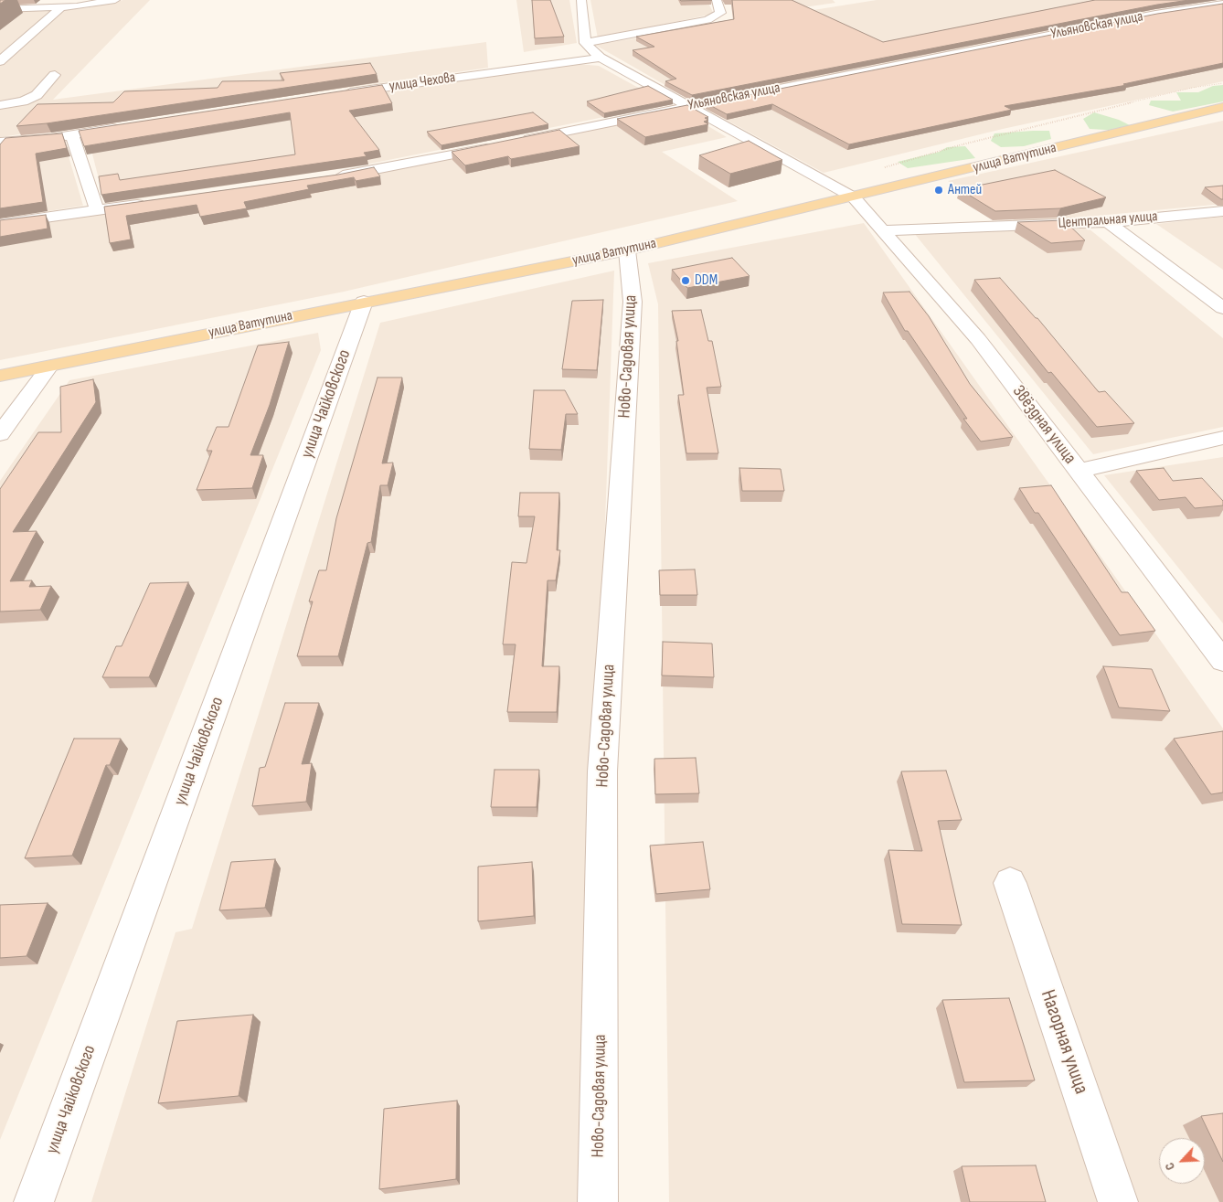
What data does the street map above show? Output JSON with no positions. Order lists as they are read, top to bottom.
{
  "streets": {
    "main road": ["улица Ватутина"],
    "street": [
      "Ульяновская улица",
      "улица Чехова",
      "Центральная улица",
      "Ново-Садовая улица",
      "улица Чайковского",
      "Звёздная улица",
      "Нагорная улица"
    ]
  },
  "crossings": [
    ["Ульяновская улица", "Звёздная улица"],
    ["улица Чехова", "Звёздная улица"],
    ["улица Ватутина", "Ново-Садовая улица"],
    ["улица Ватутина", "улица Чайковского"],
    ["улица Ватутина", "Звёздная улица"],
    ["Центральная улица", "Звёздная улица"]
  ],
  "places": ["Антей", "DDM"],
  "north": "bottom left"
}
